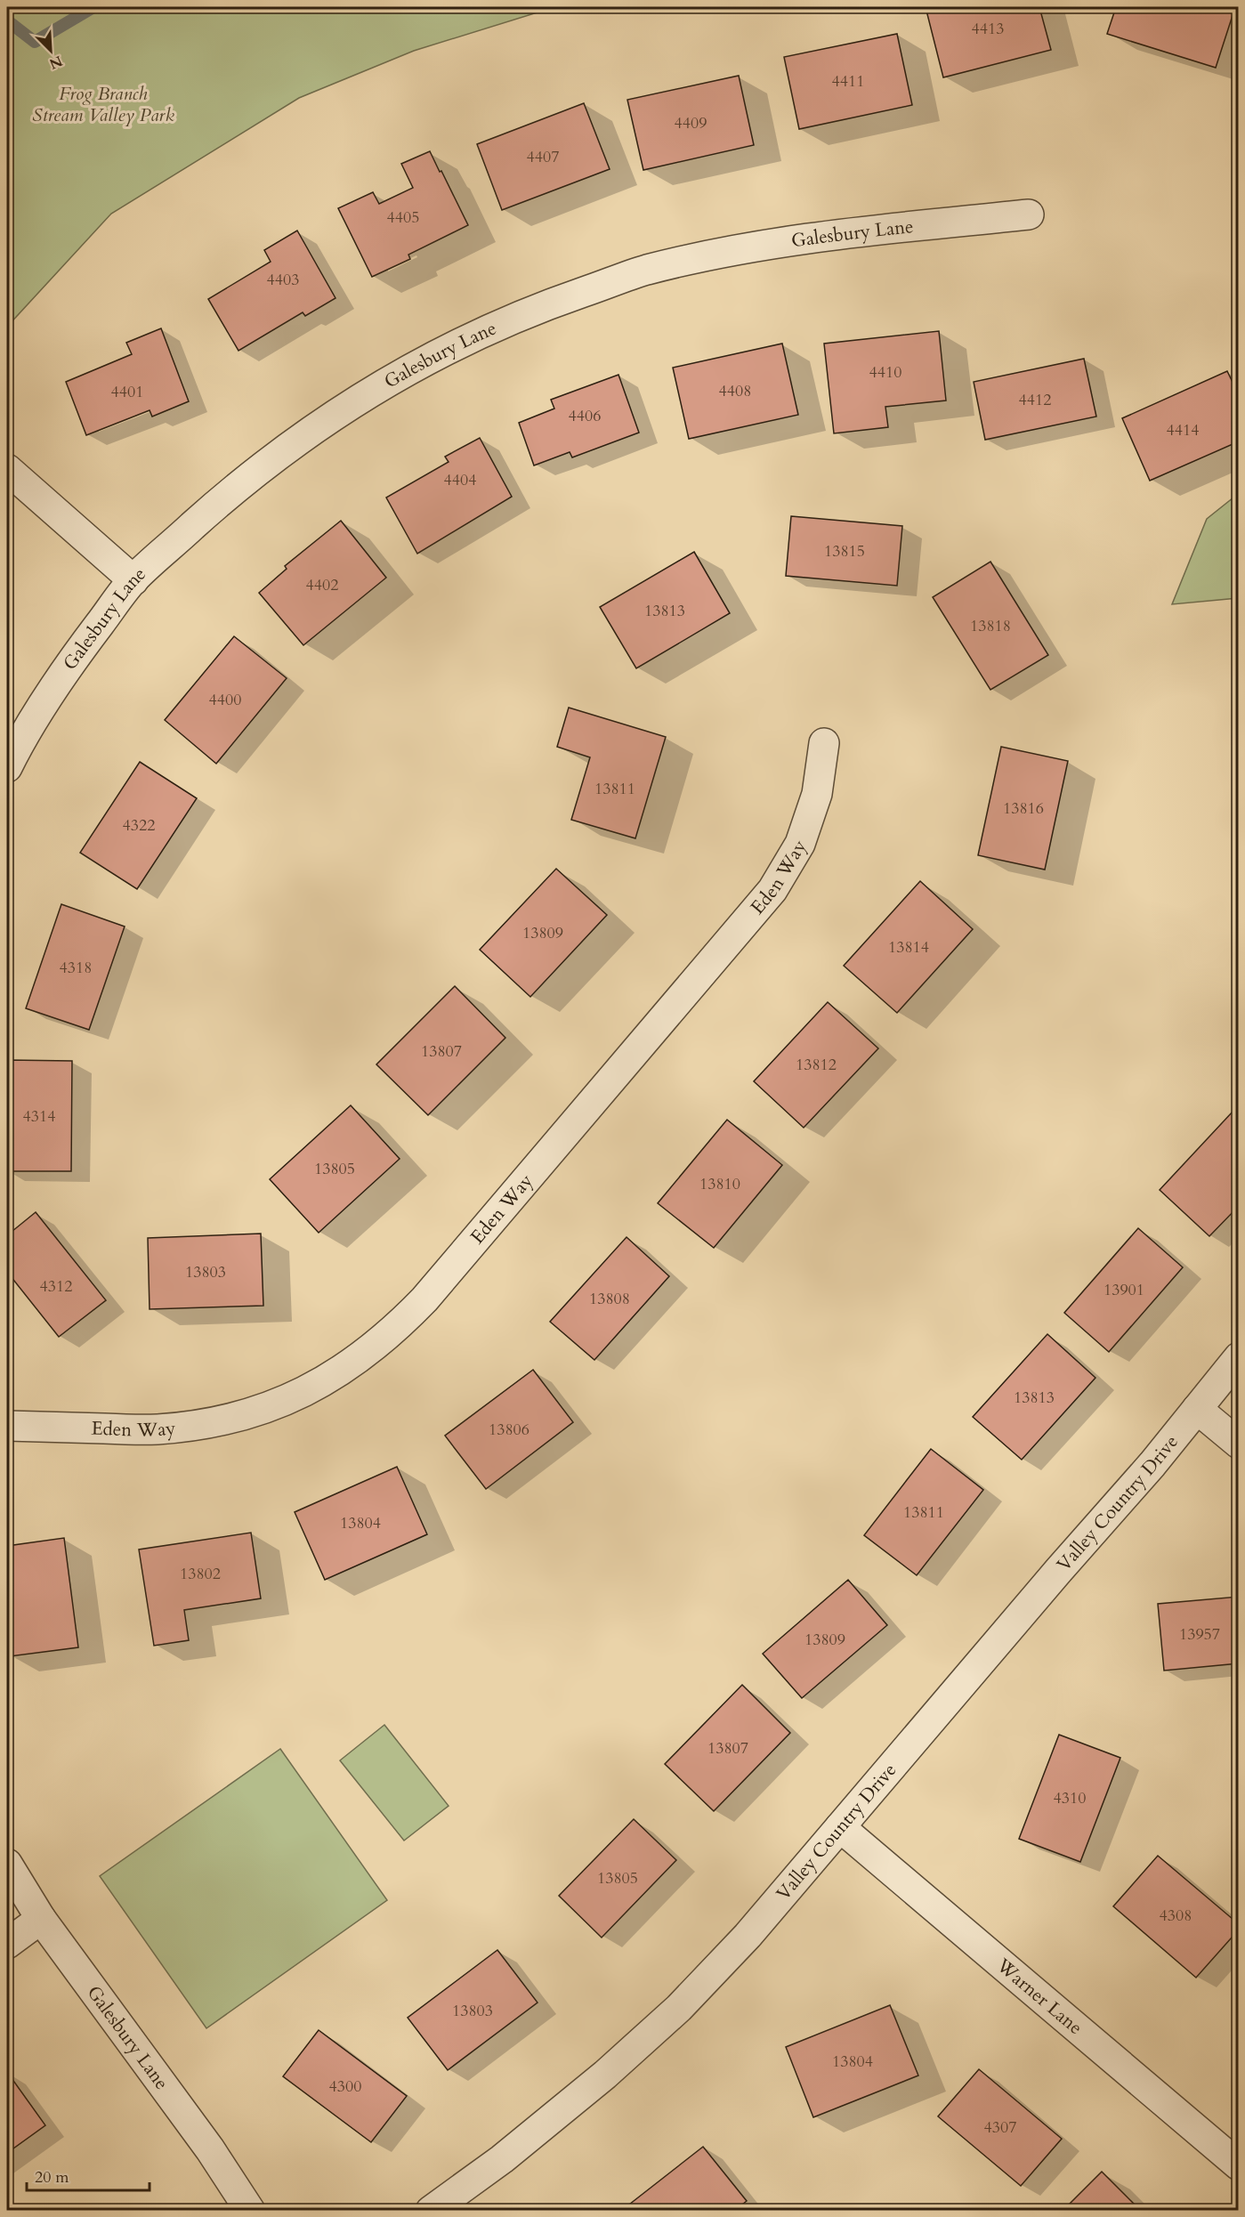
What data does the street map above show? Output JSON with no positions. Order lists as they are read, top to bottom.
{
  "streets": {
    "street": [
      "Galesbury Lane",
      "Eden Way",
      "Valley Country Drive",
      "Warner Lane"
    ]
  },
  "crossings": [
    ["Valley Country Drive", "Warner Lane"]
  ],
  "parks": ["Frog Branch Stream Valley Park"],
  "house_numbers": [
    "4413",
    "4411",
    "4409",
    "4407",
    "4405",
    "4403",
    "4410",
    "4408",
    "4401",
    "4412",
    "4406",
    "4414",
    "4404",
    "13815",
    "4402",
    "13813",
    "13818",
    "4400",
    "13811",
    "13816",
    "4322",
    "13809",
    "13814",
    "4318",
    "13807",
    "13812",
    "4314",
    "13805",
    "13810",
    "13803",
    "4312",
    "13901",
    "13808",
    "13813",
    "13806",
    "13811",
    "13804",
    "13802",
    "13957",
    "13809",
    "13807",
    "4310",
    "13805",
    "4308",
    "13803",
    "13804",
    "4300",
    "4307"
  ],
  "scale_bar": "20 m",
  "north": "bottom right"
}
